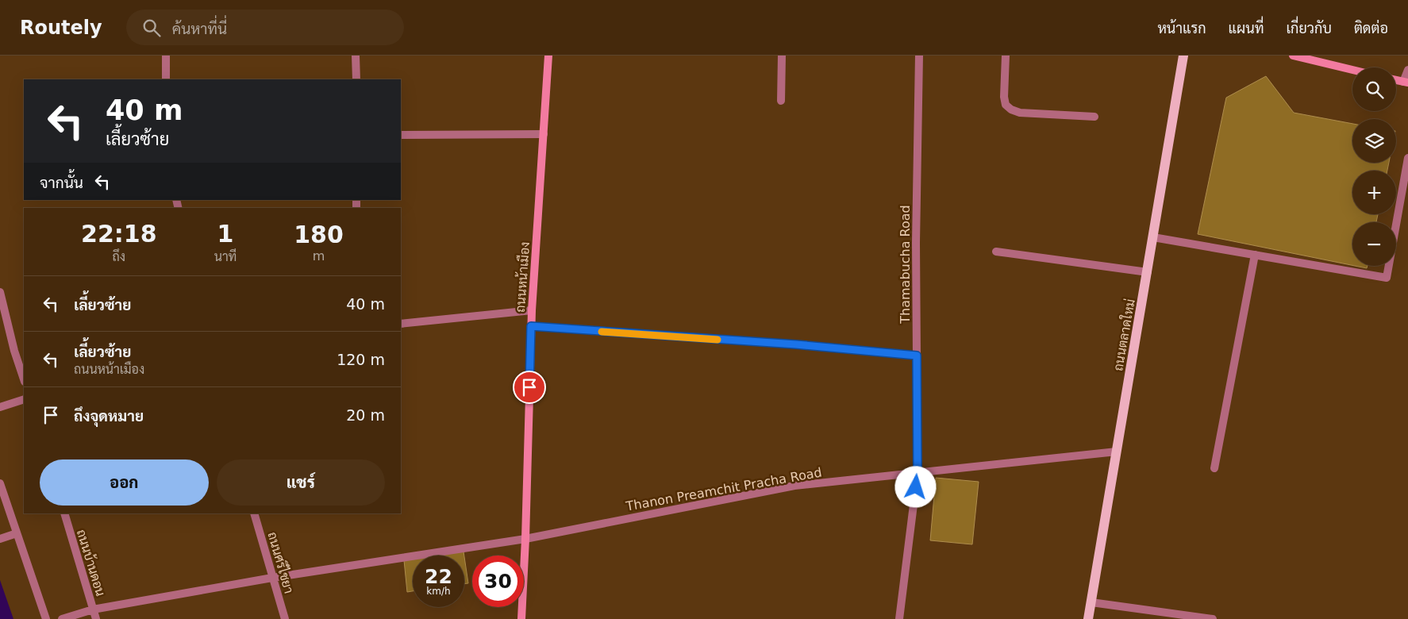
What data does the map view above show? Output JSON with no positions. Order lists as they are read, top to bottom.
{
  "streets": {
    "main road": ["ถนนตลาดใหม่"],
    "street": [
      "Thamabucha Road",
      "ถนนหน้าเมือง",
      "Thanon Preamchit Pracha Road",
      "ถนนบ้านดอน",
      "ถนนศรีไชยา"
    ]
  },
  "crossings": [
    ["Thamabucha Road", "Thanon Preamchit Pracha Road"],
    ["ถนนหน้าเมือง", "Thanon Preamchit Pracha Road"],
    ["ถนนตลาดใหม่", "Thanon Preamchit Pracha Road"],
    ["Thanon Preamchit Pracha Road", "ถนนบ้านดอน"],
    ["Thanon Preamchit Pracha Road", "ถนนศรีไชยา"]
  ],
  "page": {
    "header": "Routely",
    "search": "ค้นหาที่นี่",
    "nav": [
      "หน้าแรก",
      "แผนที่",
      "เกี่ยวกับ",
      "ติดต่อ"
    ],
    "map_buttons": ["+", "−"],
    "turn": ["40 m", "เลี้ยวซ้าย"],
    "then": "จากนั้น",
    "eta": [
      "22:18",
      "ถึง",
      "1",
      "นาที",
      "180",
      "m"
    ],
    "list": [
      {
        "name": "เลี้ยวซ้าย",
        "value": "40 m"
      },
      {
        "name": "เลี้ยวซ้าย",
        "note": "ถนนหน้าเมือง",
        "value": "120 m"
      },
      {
        "name": "ถึงจุดหมาย",
        "value": "20 m"
      }
    ],
    "buttons": ["ออก", "แชร์"],
    "speed": "22 km/h",
    "limit": "30"
  }
}
